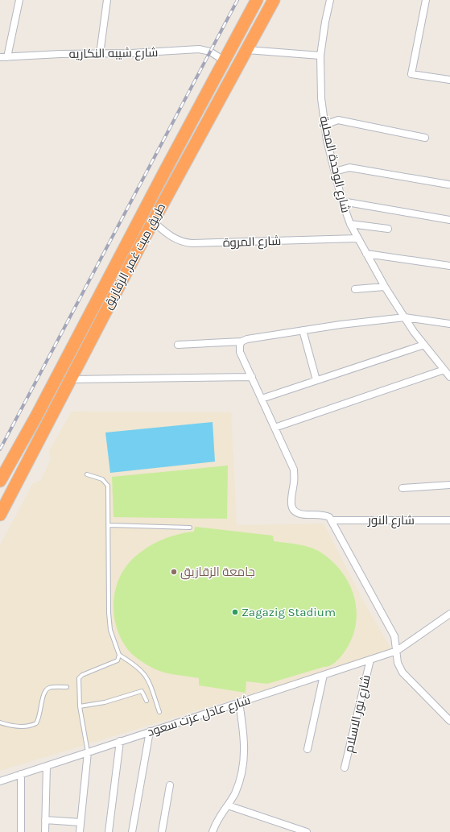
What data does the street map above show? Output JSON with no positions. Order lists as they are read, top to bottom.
{
  "streets": {
    "highway": ["طريق ميت غمر, الزقازيق"],
    "street": [
      "شارع شيبه النكاريه",
      "شارع الوحدة المحلية",
      "شارع المروة",
      "شارع النور",
      "شارع نور الاسلام",
      "شارع عادل عزت سعود"
    ]
  },
  "crossings": [
    ["شارع شيبه النكاريه", "طريق ميت غمر, الزقازيق"],
    ["شارع الوحدة المحلية", "شارع المروة"],
    ["شارع المروة", "طريق ميت غمر, الزقازيق"],
    ["شارع نور الاسلام", "شارع عادل عزت سعود"]
  ],
  "places": ["جامعة الزقازيق", "Zagazig Stadium"]
}
